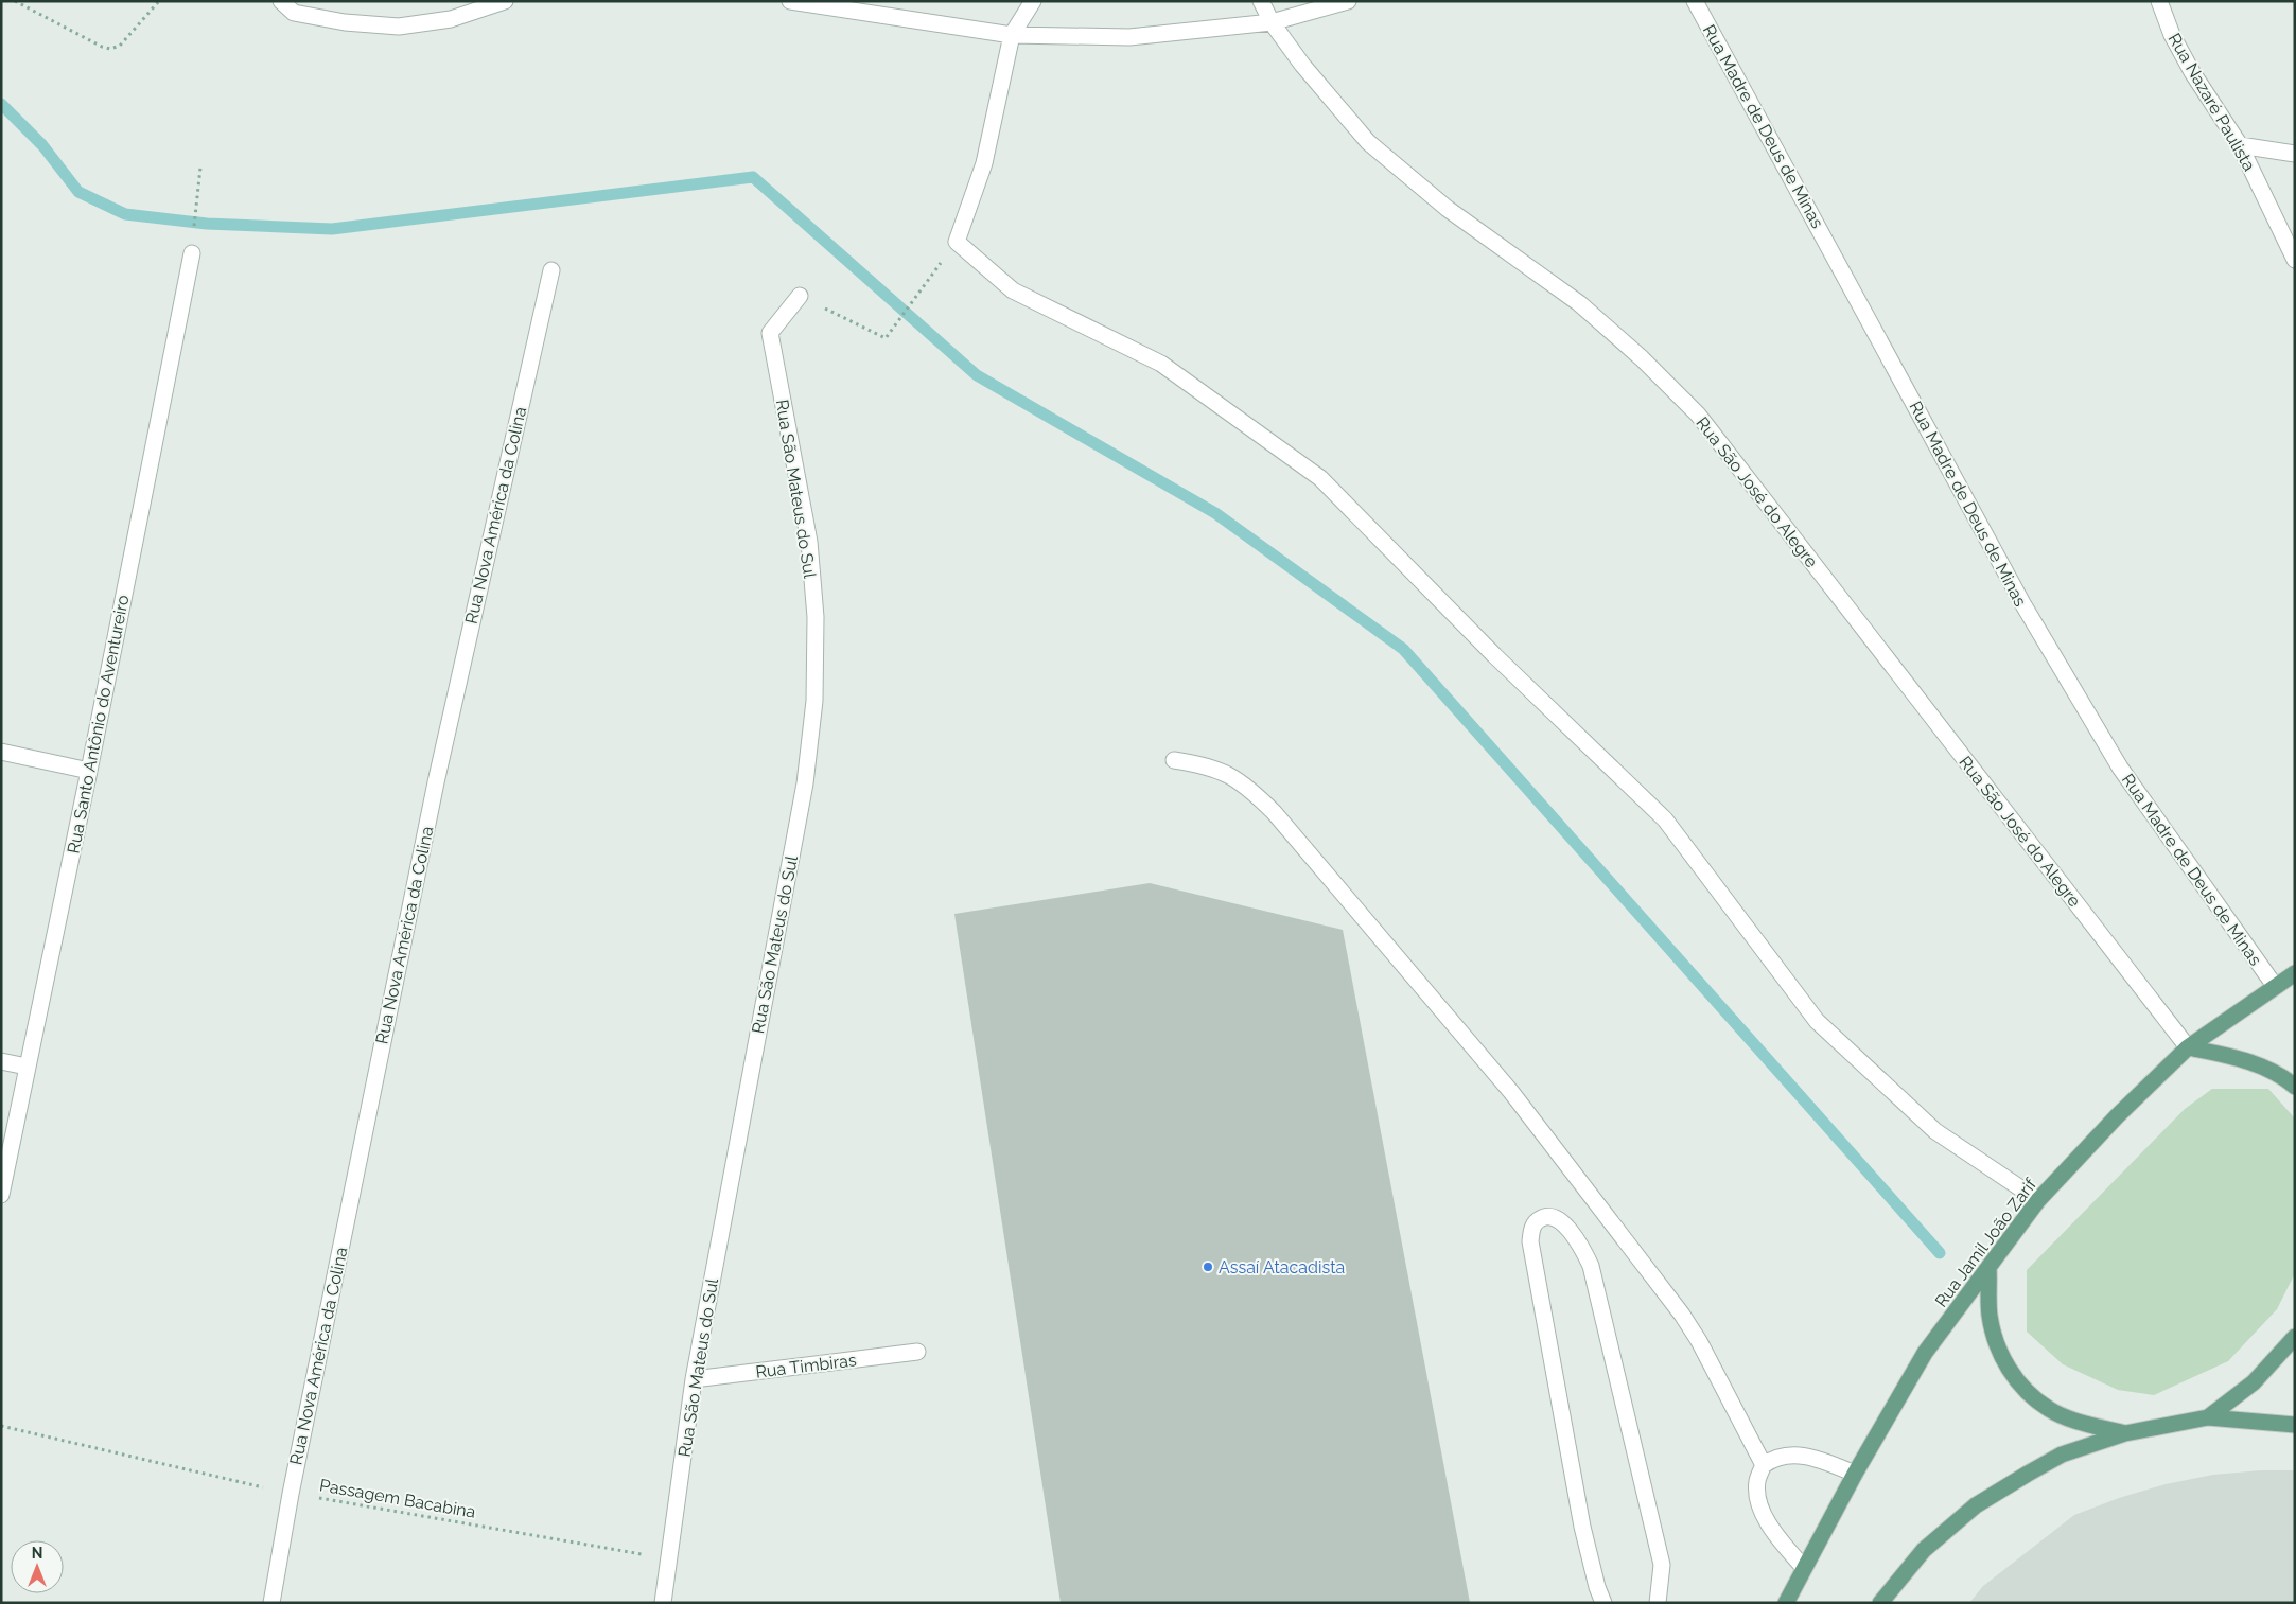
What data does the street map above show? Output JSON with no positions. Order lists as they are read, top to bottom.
{
  "streets": {
    "main road": ["Rua Jamil João Zarif"],
    "street": [
      "Rua Nazaré Paulista",
      "Rua Madre de Deus de Minas",
      "Rua São Mateus do Sul",
      "Rua São José do Alegre",
      "Rua Nova América da Colina",
      "Rua Santo Antônio do Aventureiro",
      "Rua Timbiras"
    ],
    "path": ["Passagem Bacabina"]
  },
  "crossings": [
    ["Rua Madre de Deus de Minas", "Rua Jamil João Zarif"],
    ["Rua São Mateus do Sul", "Rua Timbiras"],
    ["Rua São Mateus do Sul", "Passagem Bacabina"],
    ["Rua São José do Alegre", "Rua Jamil João Zarif"],
    ["Rua Nova América da Colina", "Passagem Bacabina"]
  ],
  "places": ["Assaí Atacadista"],
  "north": "top"
}
